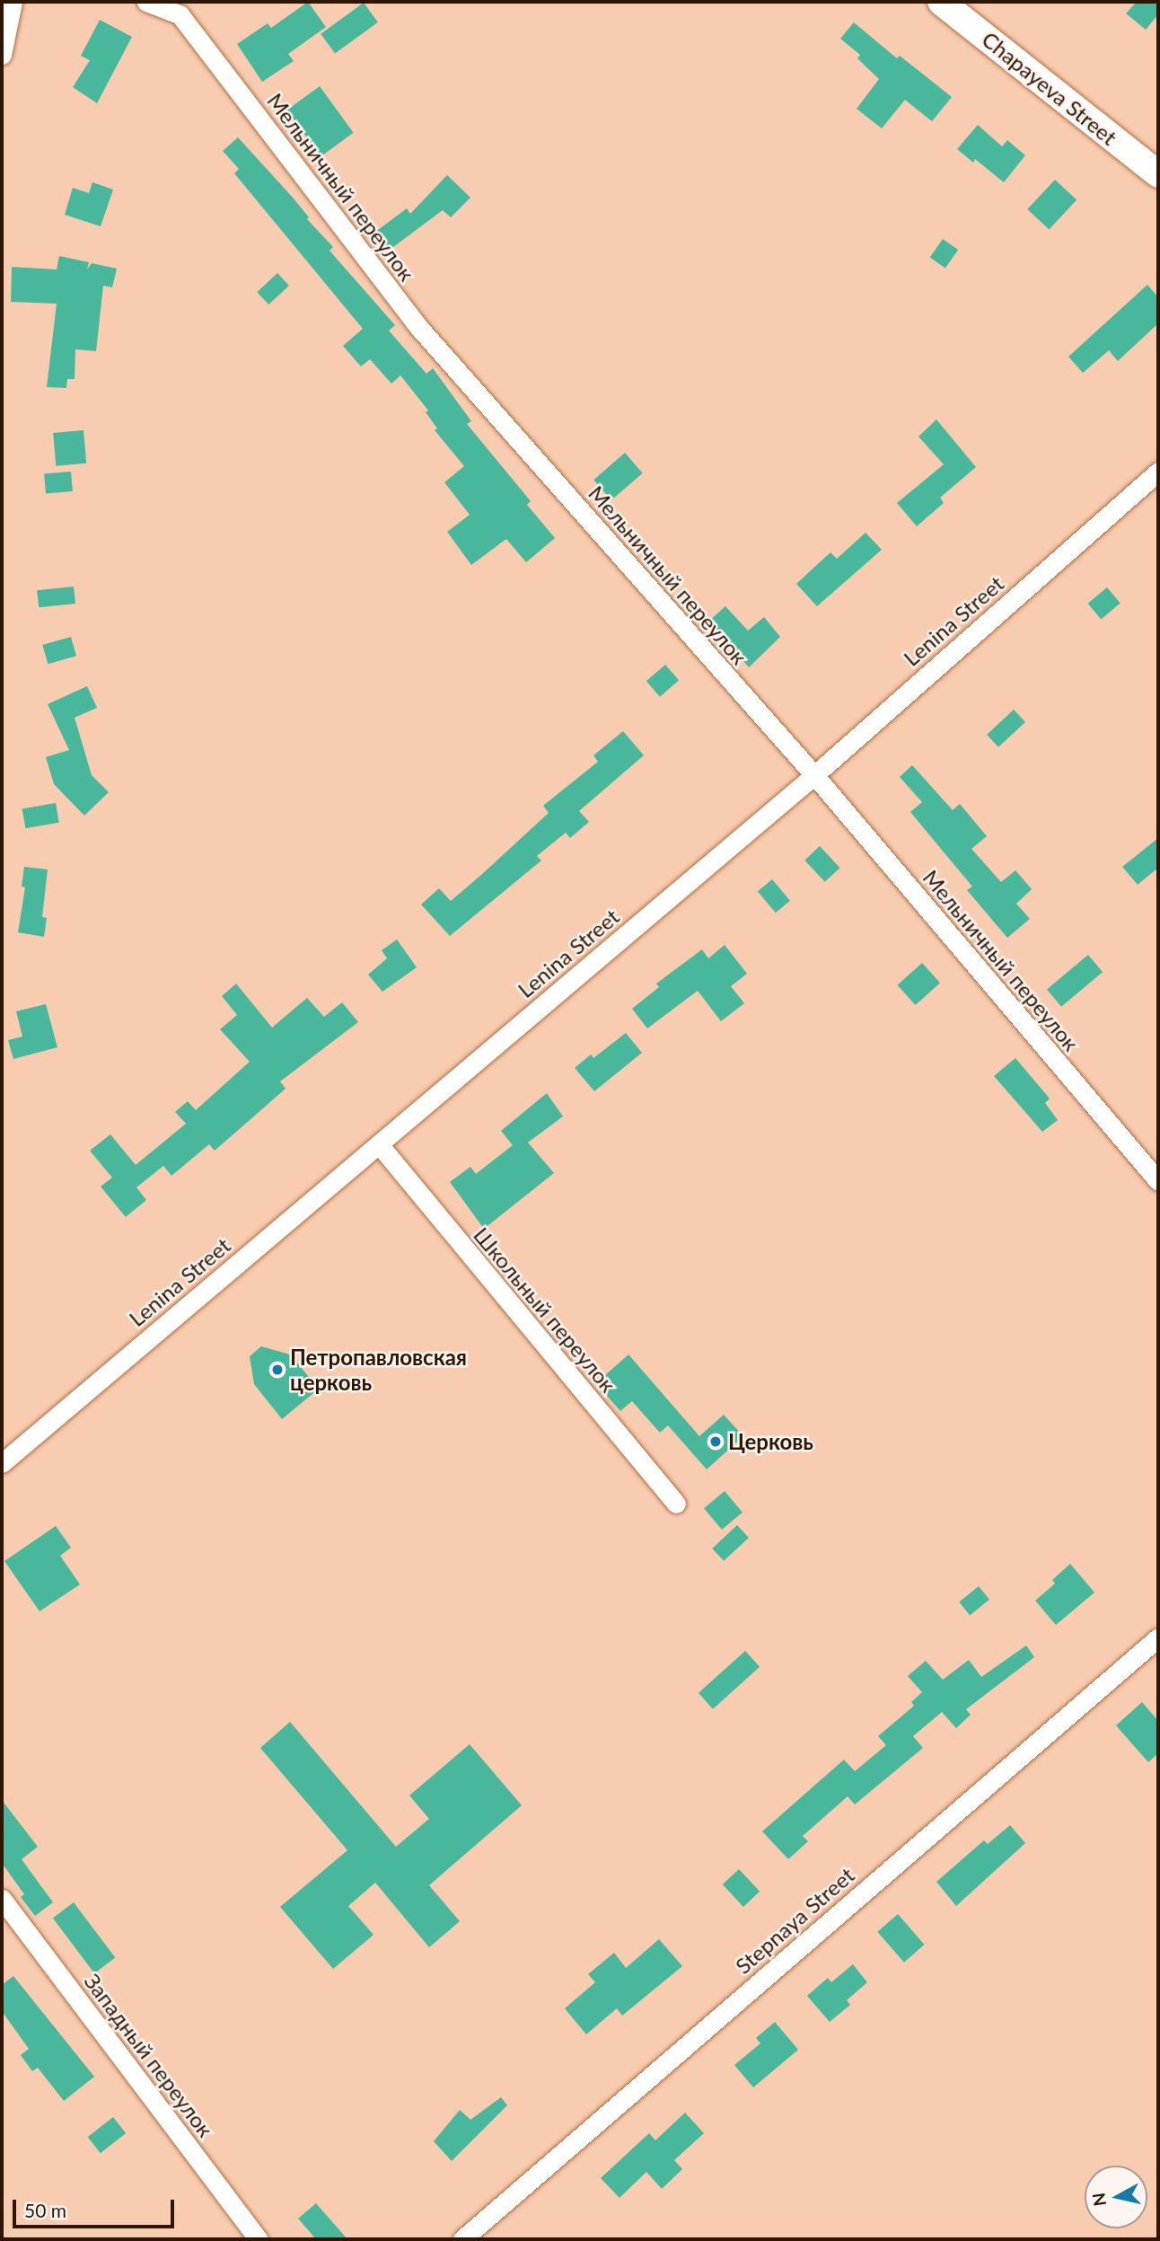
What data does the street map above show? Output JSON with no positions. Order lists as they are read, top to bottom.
{
  "streets": {
    "main road": ["Chapayeva Street"],
    "street": [
      "Мельничный переулок",
      "Lenina Street",
      "Школьный переулок",
      "Stepnaya Street",
      "Западный переулок"
    ]
  },
  "crossings": [
    ["Мельничный переулок", "Lenina Street"],
    ["Lenina Street", "Школьный переулок"]
  ],
  "places": ["Петропавловская церковь", "Церковь"],
  "scale_bar": "50 m",
  "north": "left"
}
